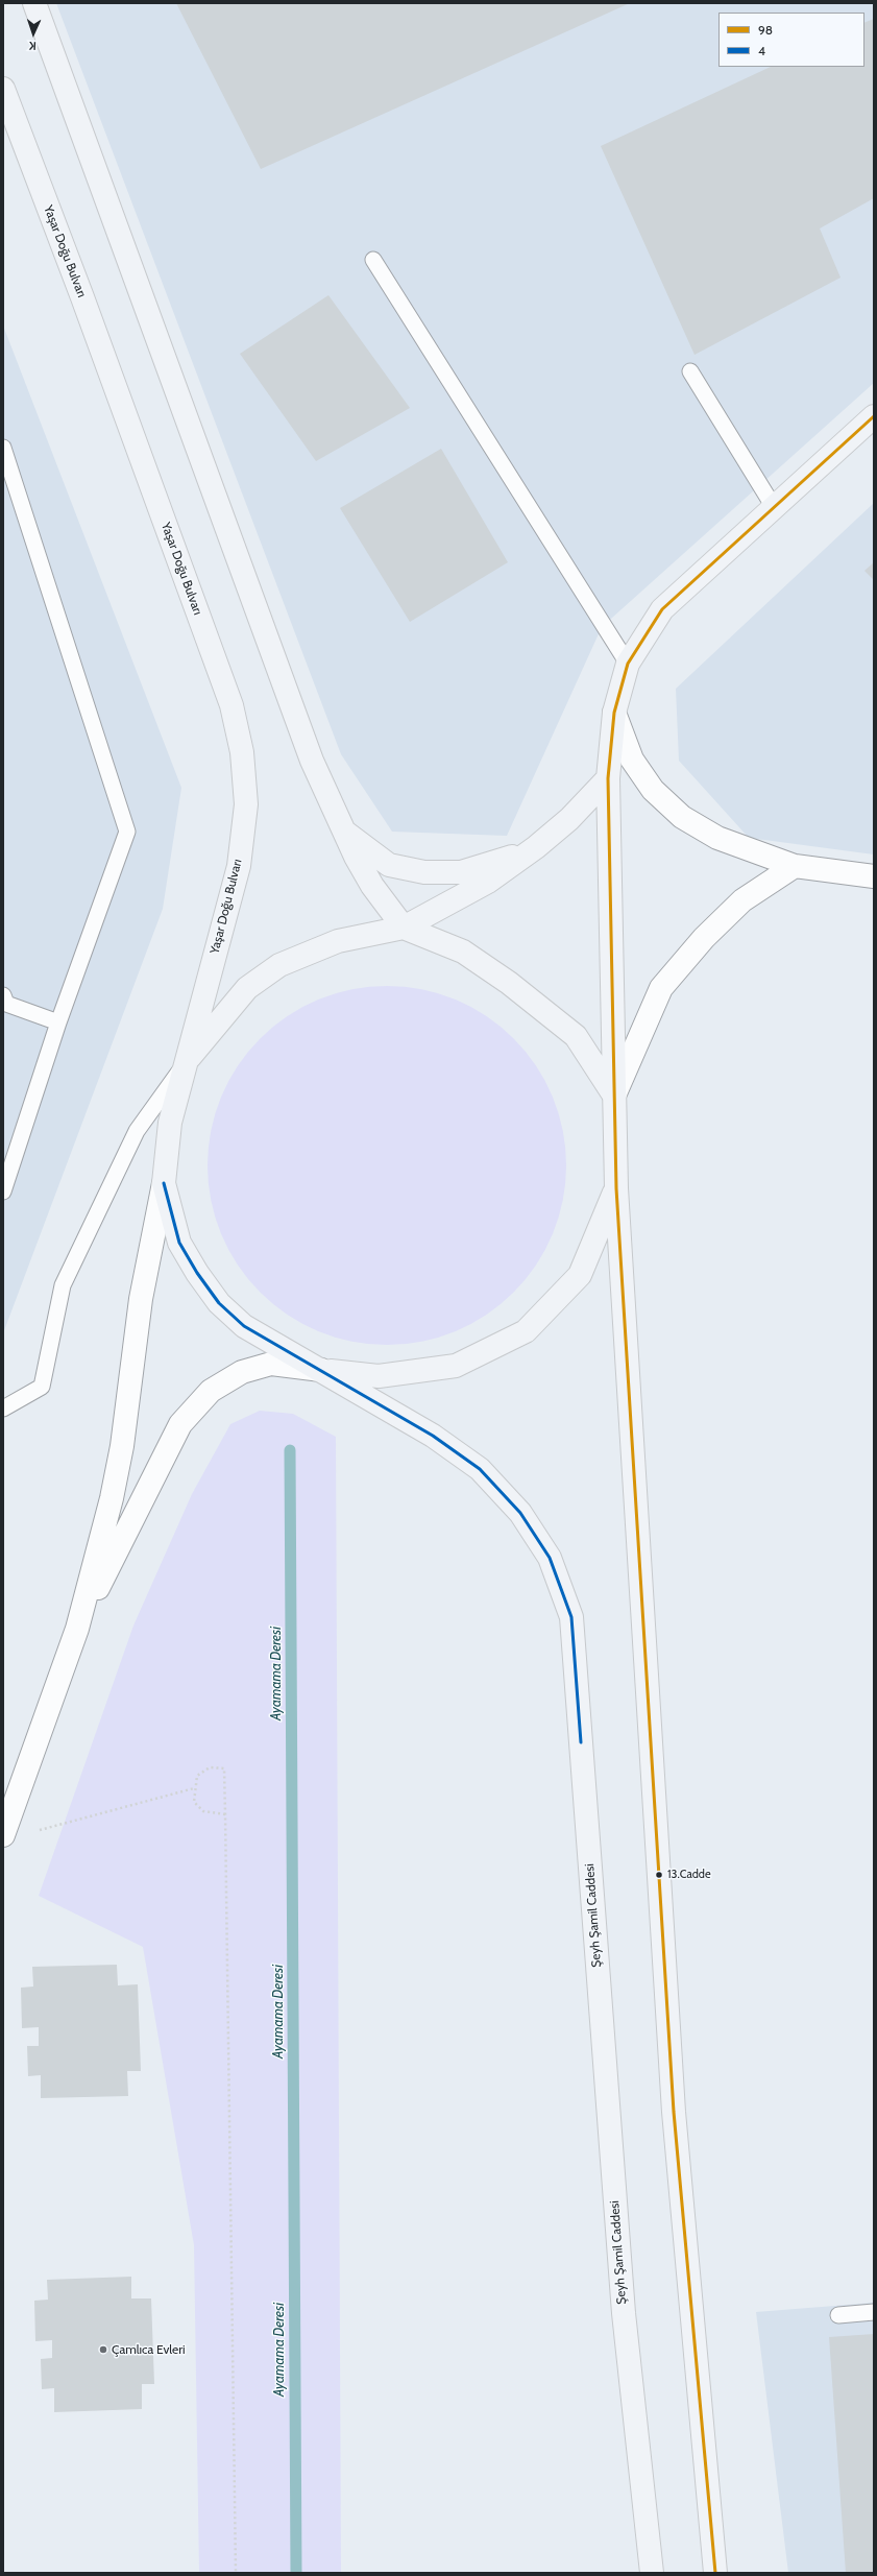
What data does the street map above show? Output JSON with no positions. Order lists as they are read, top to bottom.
{
  "streets": {
    "main road": ["Yaşar Doğu Bulvarı", "Şeyh Şamil Caddesi"]
  },
  "crossings": [
    ["Yaşar Doğu Bulvarı", "Şeyh Şamil Caddesi"]
  ],
  "water": ["Ayamama Deresi"],
  "places": ["13.Cadde", "Çamlıca Evleri"],
  "lines": ["transit line 98", "transit line 4"],
  "legend": ["98", "4"],
  "north": "bottom"
}
